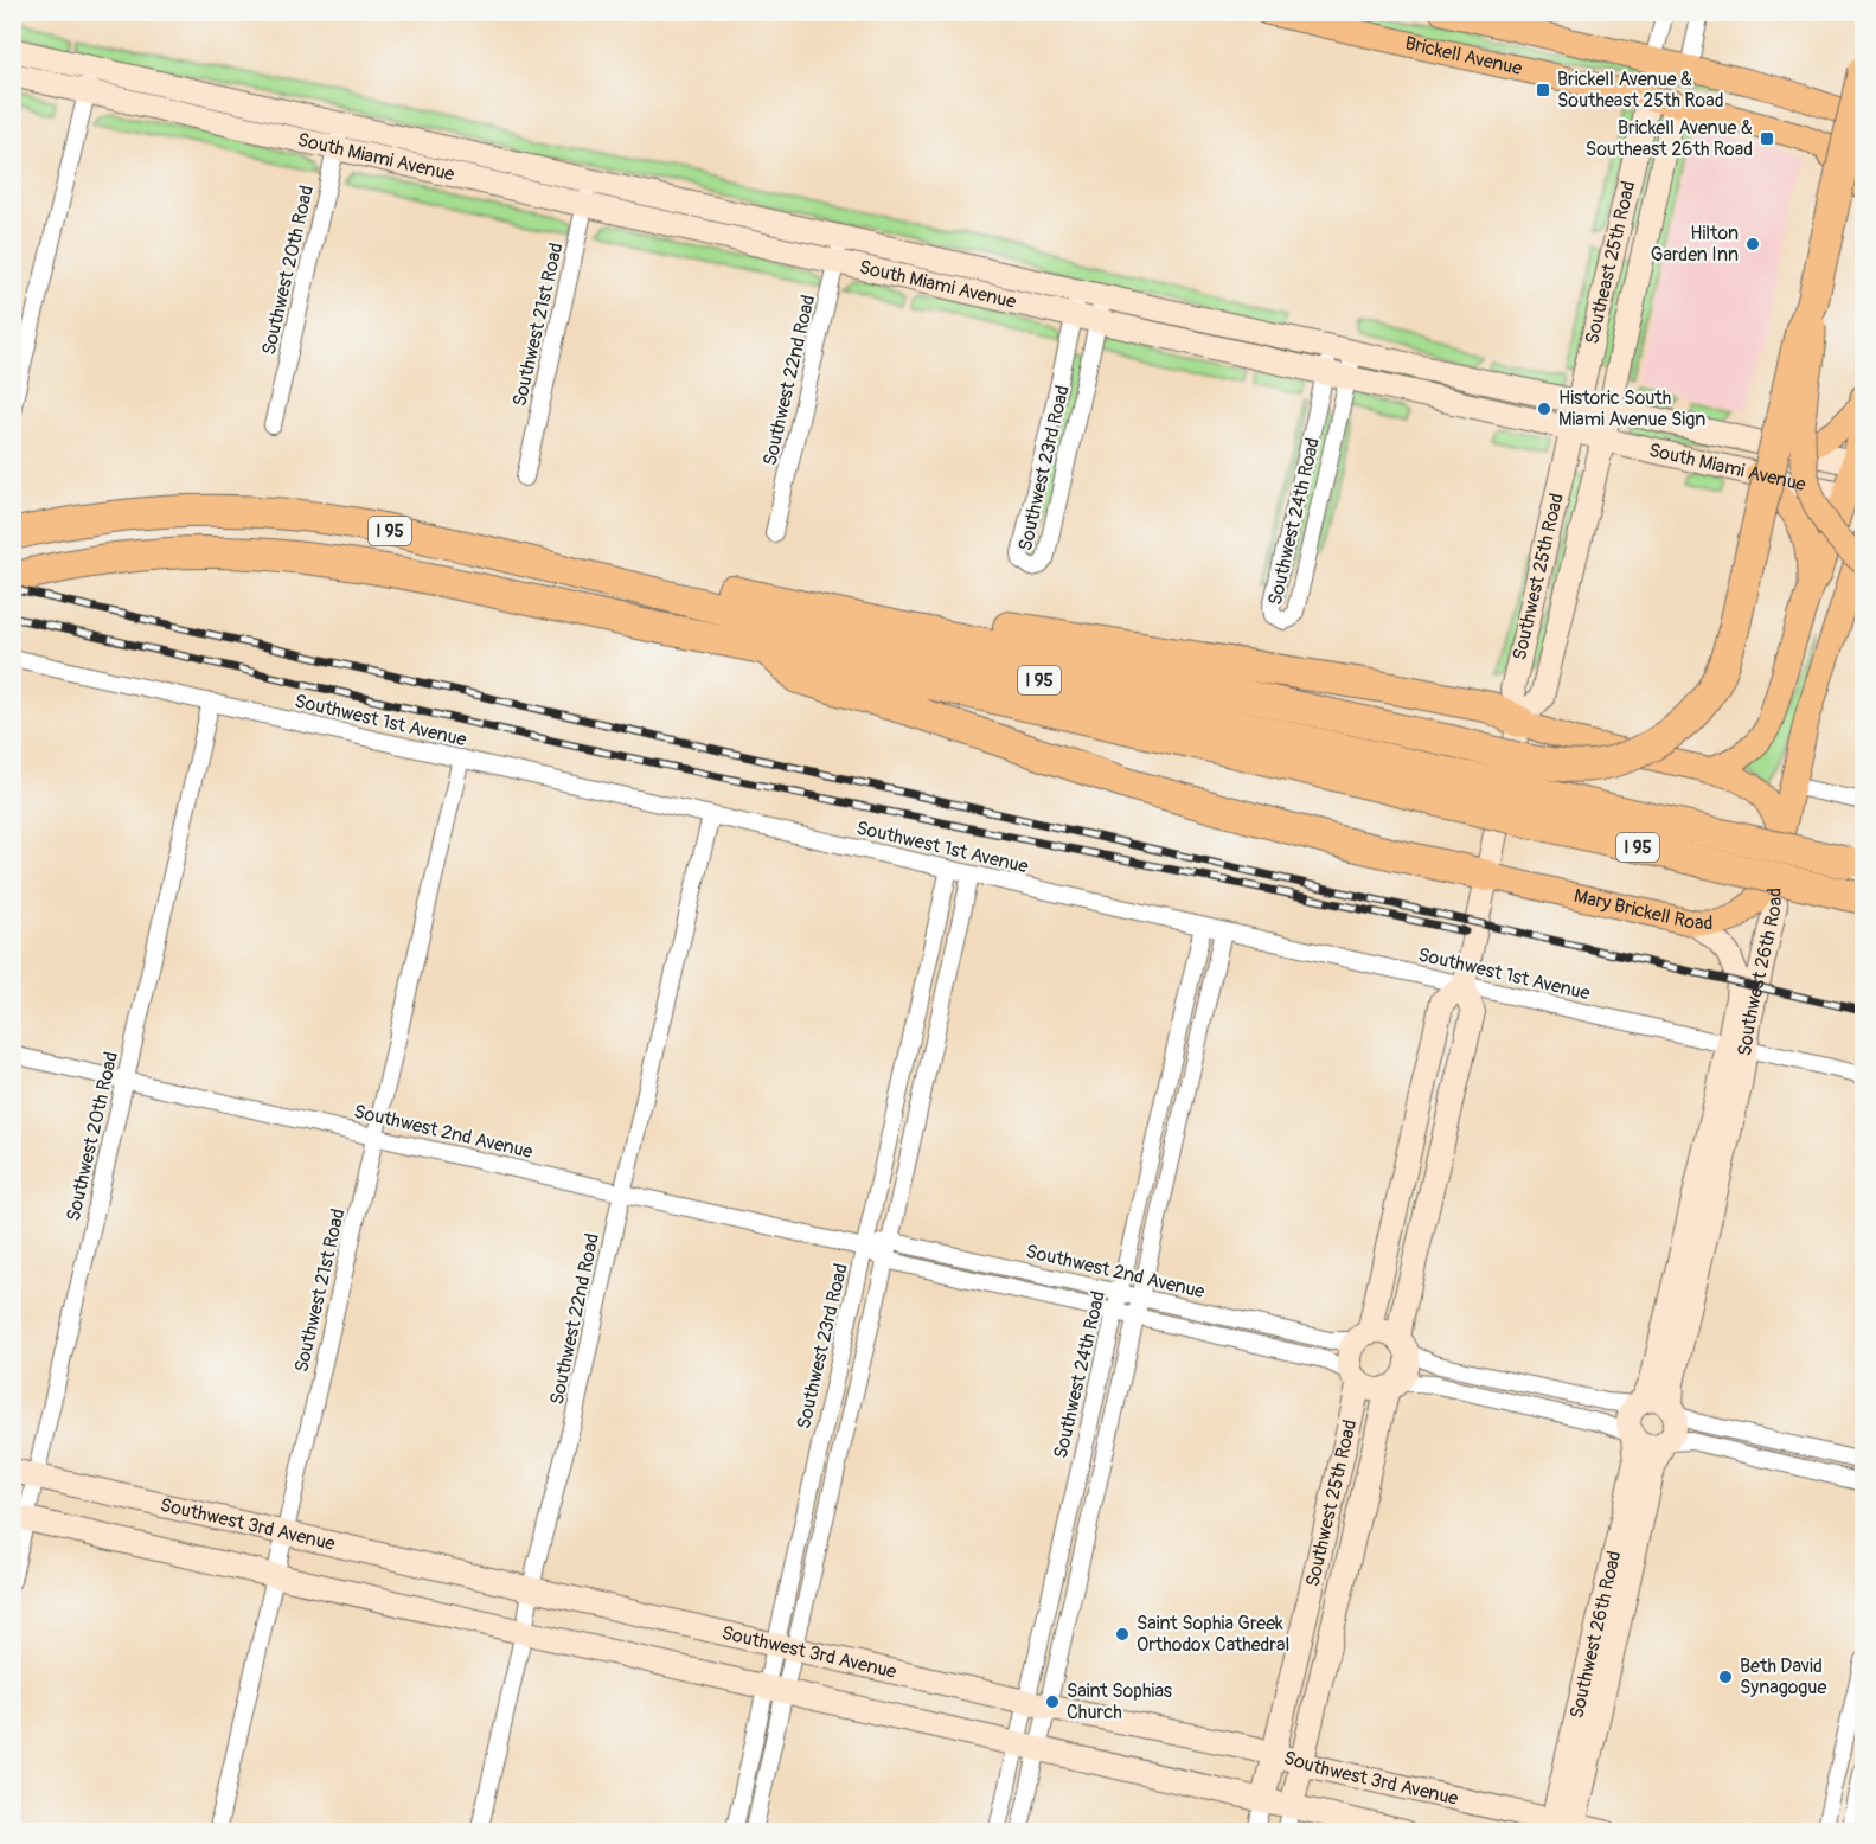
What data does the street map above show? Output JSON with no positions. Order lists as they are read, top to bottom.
{
  "streets": {
    "highway": ["I 95"],
    "main road": [
      "Brickell Avenue",
      "South Miami Avenue",
      "Southeast 25th Road",
      "Southwest 25th Road",
      "Mary Brickell Road",
      "Southwest 26th Road",
      "Southwest 3rd Avenue"
    ],
    "street": [
      "Southwest 20th Road",
      "Southwest 21st Road",
      "Southwest 22nd Road",
      "Southwest 23rd Road",
      "Southwest 24th Road",
      "Southwest 1st Avenue",
      "Southwest 2nd Avenue"
    ]
  },
  "crossings": [
    ["Brickell Avenue", "Southeast 25th Road"],
    ["South Miami Avenue", "Southeast 25th Road"],
    ["South Miami Avenue", "Southwest 20th Road"],
    ["South Miami Avenue", "Southwest 21st Road"],
    ["South Miami Avenue", "Southwest 22nd Road"],
    ["South Miami Avenue", "Southwest 23rd Road"],
    ["South Miami Avenue", "Southwest 24th Road"],
    ["South Miami Avenue", "Southwest 25th Road"],
    ["Southeast 25th Road", "Southwest 25th Road"],
    ["Southwest 20th Road", "Southwest 1st Avenue"],
    ["Southwest 20th Road", "Southwest 2nd Avenue"],
    ["Southwest 20th Road", "Southwest 3rd Avenue"],
    ["Southwest 21st Road", "Southwest 1st Avenue"],
    ["Southwest 21st Road", "Southwest 2nd Avenue"],
    ["Southwest 21st Road", "Southwest 3rd Avenue"],
    ["Southwest 22nd Road", "Southwest 1st Avenue"],
    ["Southwest 22nd Road", "Southwest 2nd Avenue"],
    ["Southwest 22nd Road", "Southwest 3rd Avenue"],
    ["Southwest 23rd Road", "Southwest 1st Avenue"],
    ["Southwest 23rd Road", "Southwest 2nd Avenue"],
    ["Southwest 23rd Road", "Southwest 3rd Avenue"],
    ["Southwest 24th Road", "Southwest 1st Avenue"],
    ["Southwest 24th Road", "Southwest 2nd Avenue"],
    ["Southwest 24th Road", "Southwest 3rd Avenue"],
    ["Southwest 25th Road", "Southwest 1st Avenue"],
    ["Southwest 25th Road", "Mary Brickell Road"],
    ["Southwest 25th Road", "Southwest 2nd Avenue"],
    ["Southwest 25th Road", "Southwest 3rd Avenue"],
    ["Southwest 1st Avenue", "Southwest 26th Road"],
    ["Mary Brickell Road", "Southwest 26th Road"],
    ["Southwest 26th Road", "Southwest 3rd Avenue"]
  ],
  "places": {
    "transit": ["Brickell Avenue & Southeast 25th Road", "Brickell Avenue & Southeast 26th Road"],
    "other": [
      "Hilton Garden Inn",
      "Historic South Miami Avenue Sign",
      "Saint Sophia Greek Orthodox Cathedral",
      "Beth David Synagogue",
      "Saint Sophias Church"
    ]
  }
}
